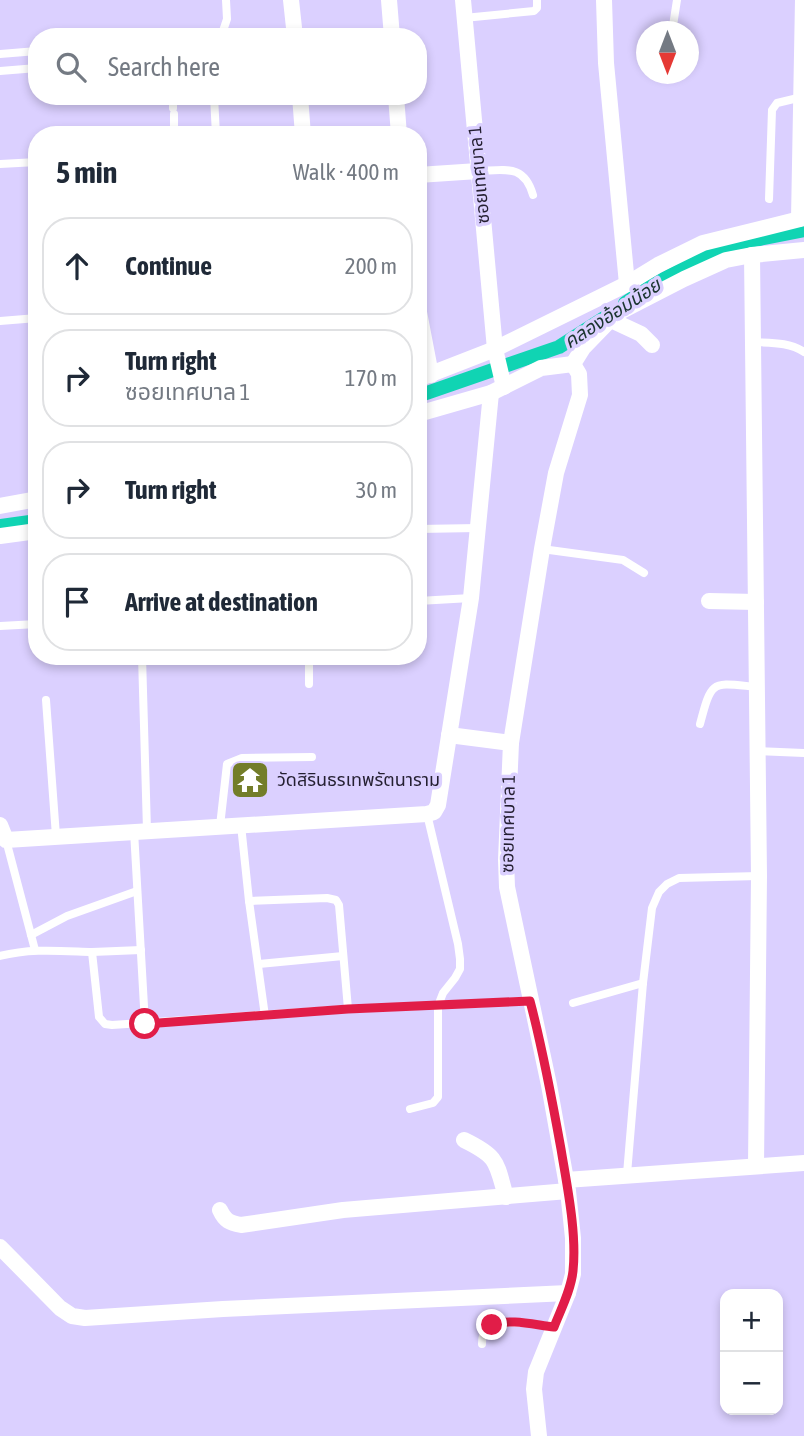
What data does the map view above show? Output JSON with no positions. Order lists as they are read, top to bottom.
{
  "streets": {
    "street": ["ซอยเทศบาล 1"]
  },
  "water": ["คลองอ้อมน้อย"],
  "places": {
    "temple": ["วัดสิรินธรเทพรัตนาราม"]
  },
  "north": "bottom",
  "page": {
    "search": "Search here",
    "heading": ["5 min", "Walk · 400 m"],
    "list": [
      ["Continue", "200 m"],
      ["Turn right", "ซอยเทศบาล 1", "170 m"],
      ["Turn right", "30 m"],
      "Arrive at destination"
    ],
    "map_buttons": ["+", "−"]
  }
}
